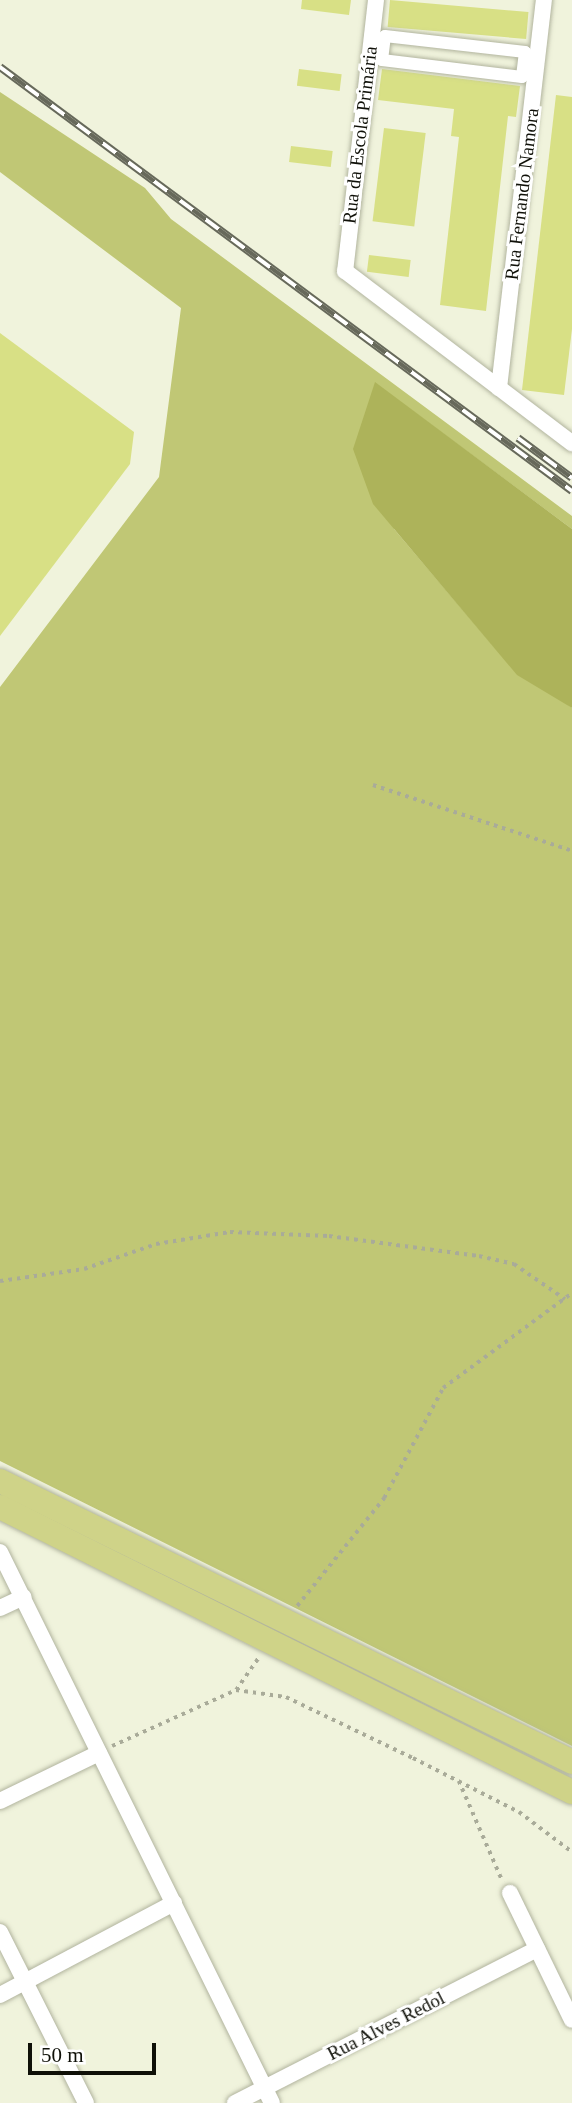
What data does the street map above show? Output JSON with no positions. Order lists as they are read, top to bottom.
{
  "streets": {
    "street": ["Rua da Escola Primária", "Rua Fernando Namora", "Rua Alves Redol"]
  },
  "crossings": [
    ["Rua da Escola Primária", "Rua Fernando Namora"]
  ],
  "scale_bar": "50 m"
}
